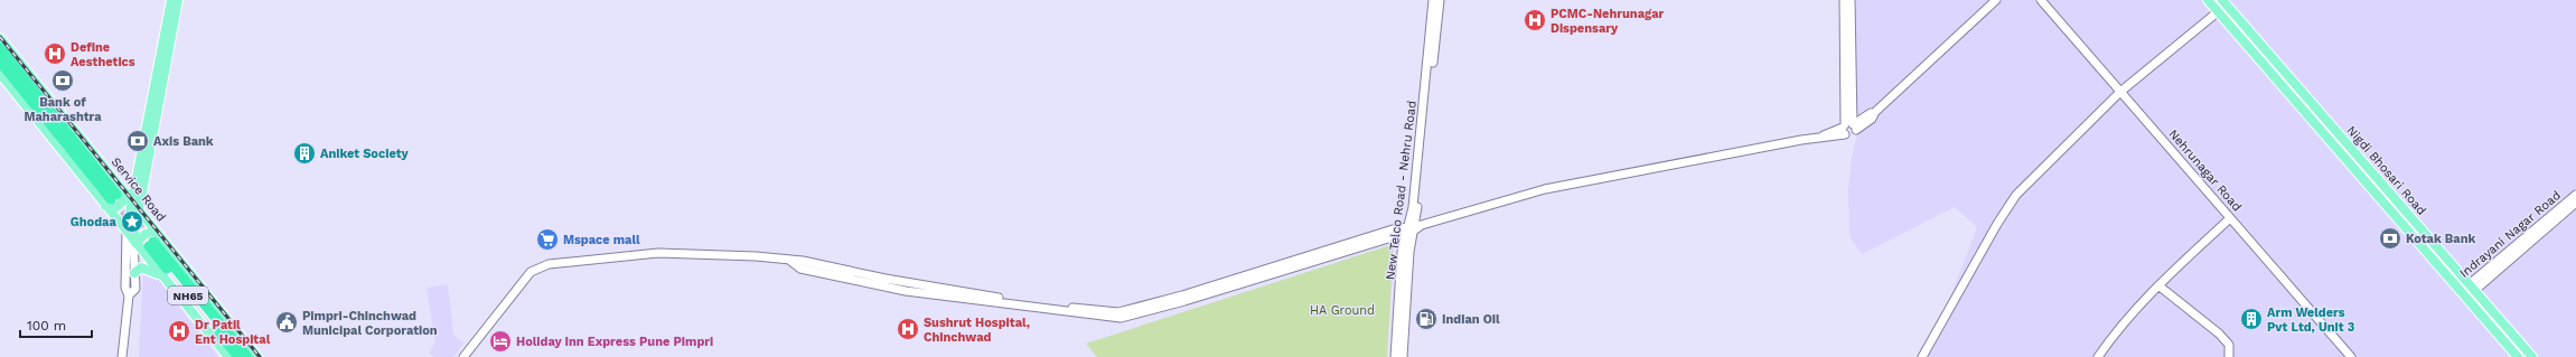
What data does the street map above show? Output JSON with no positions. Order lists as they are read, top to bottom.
{
  "streets": {
    "highway": ["NH65"],
    "main road": ["Nigdi Bhosari Road", "Service Road"],
    "street": ["Nehrunagar Road", "New Telco Road - Nehru Road", "Indrayani Nagar Road"]
  },
  "crossings": [
    ["Nigdi Bhosari Road", "Indrayani Nagar Road"]
  ],
  "parks": ["HA Ground"],
  "places": {
    "hospital": [
      "PCMC-Nehrunagar Dispensary",
      "Define Aesthetics",
      "Sushrut Hospital, Chinchwad",
      "Dr Patil Ent Hospital"
    ],
    "bank": ["Bank of Maharashtra", "Axis Bank", "Kotak Bank"],
    "building": ["Aniket Society", "Arm Welders Pvt Ltd, Unit 3"],
    "place": ["Ghodaa"],
    "supermarket": ["Mspace mall"],
    "fuel station": ["Indian Oil"],
    "public building": ["Pimpri-Chinchwad Municipal Corporation"],
    "hotel": ["Holiday Inn Express Pune Pimpri"]
  },
  "scale_bar": "100 m"
}
